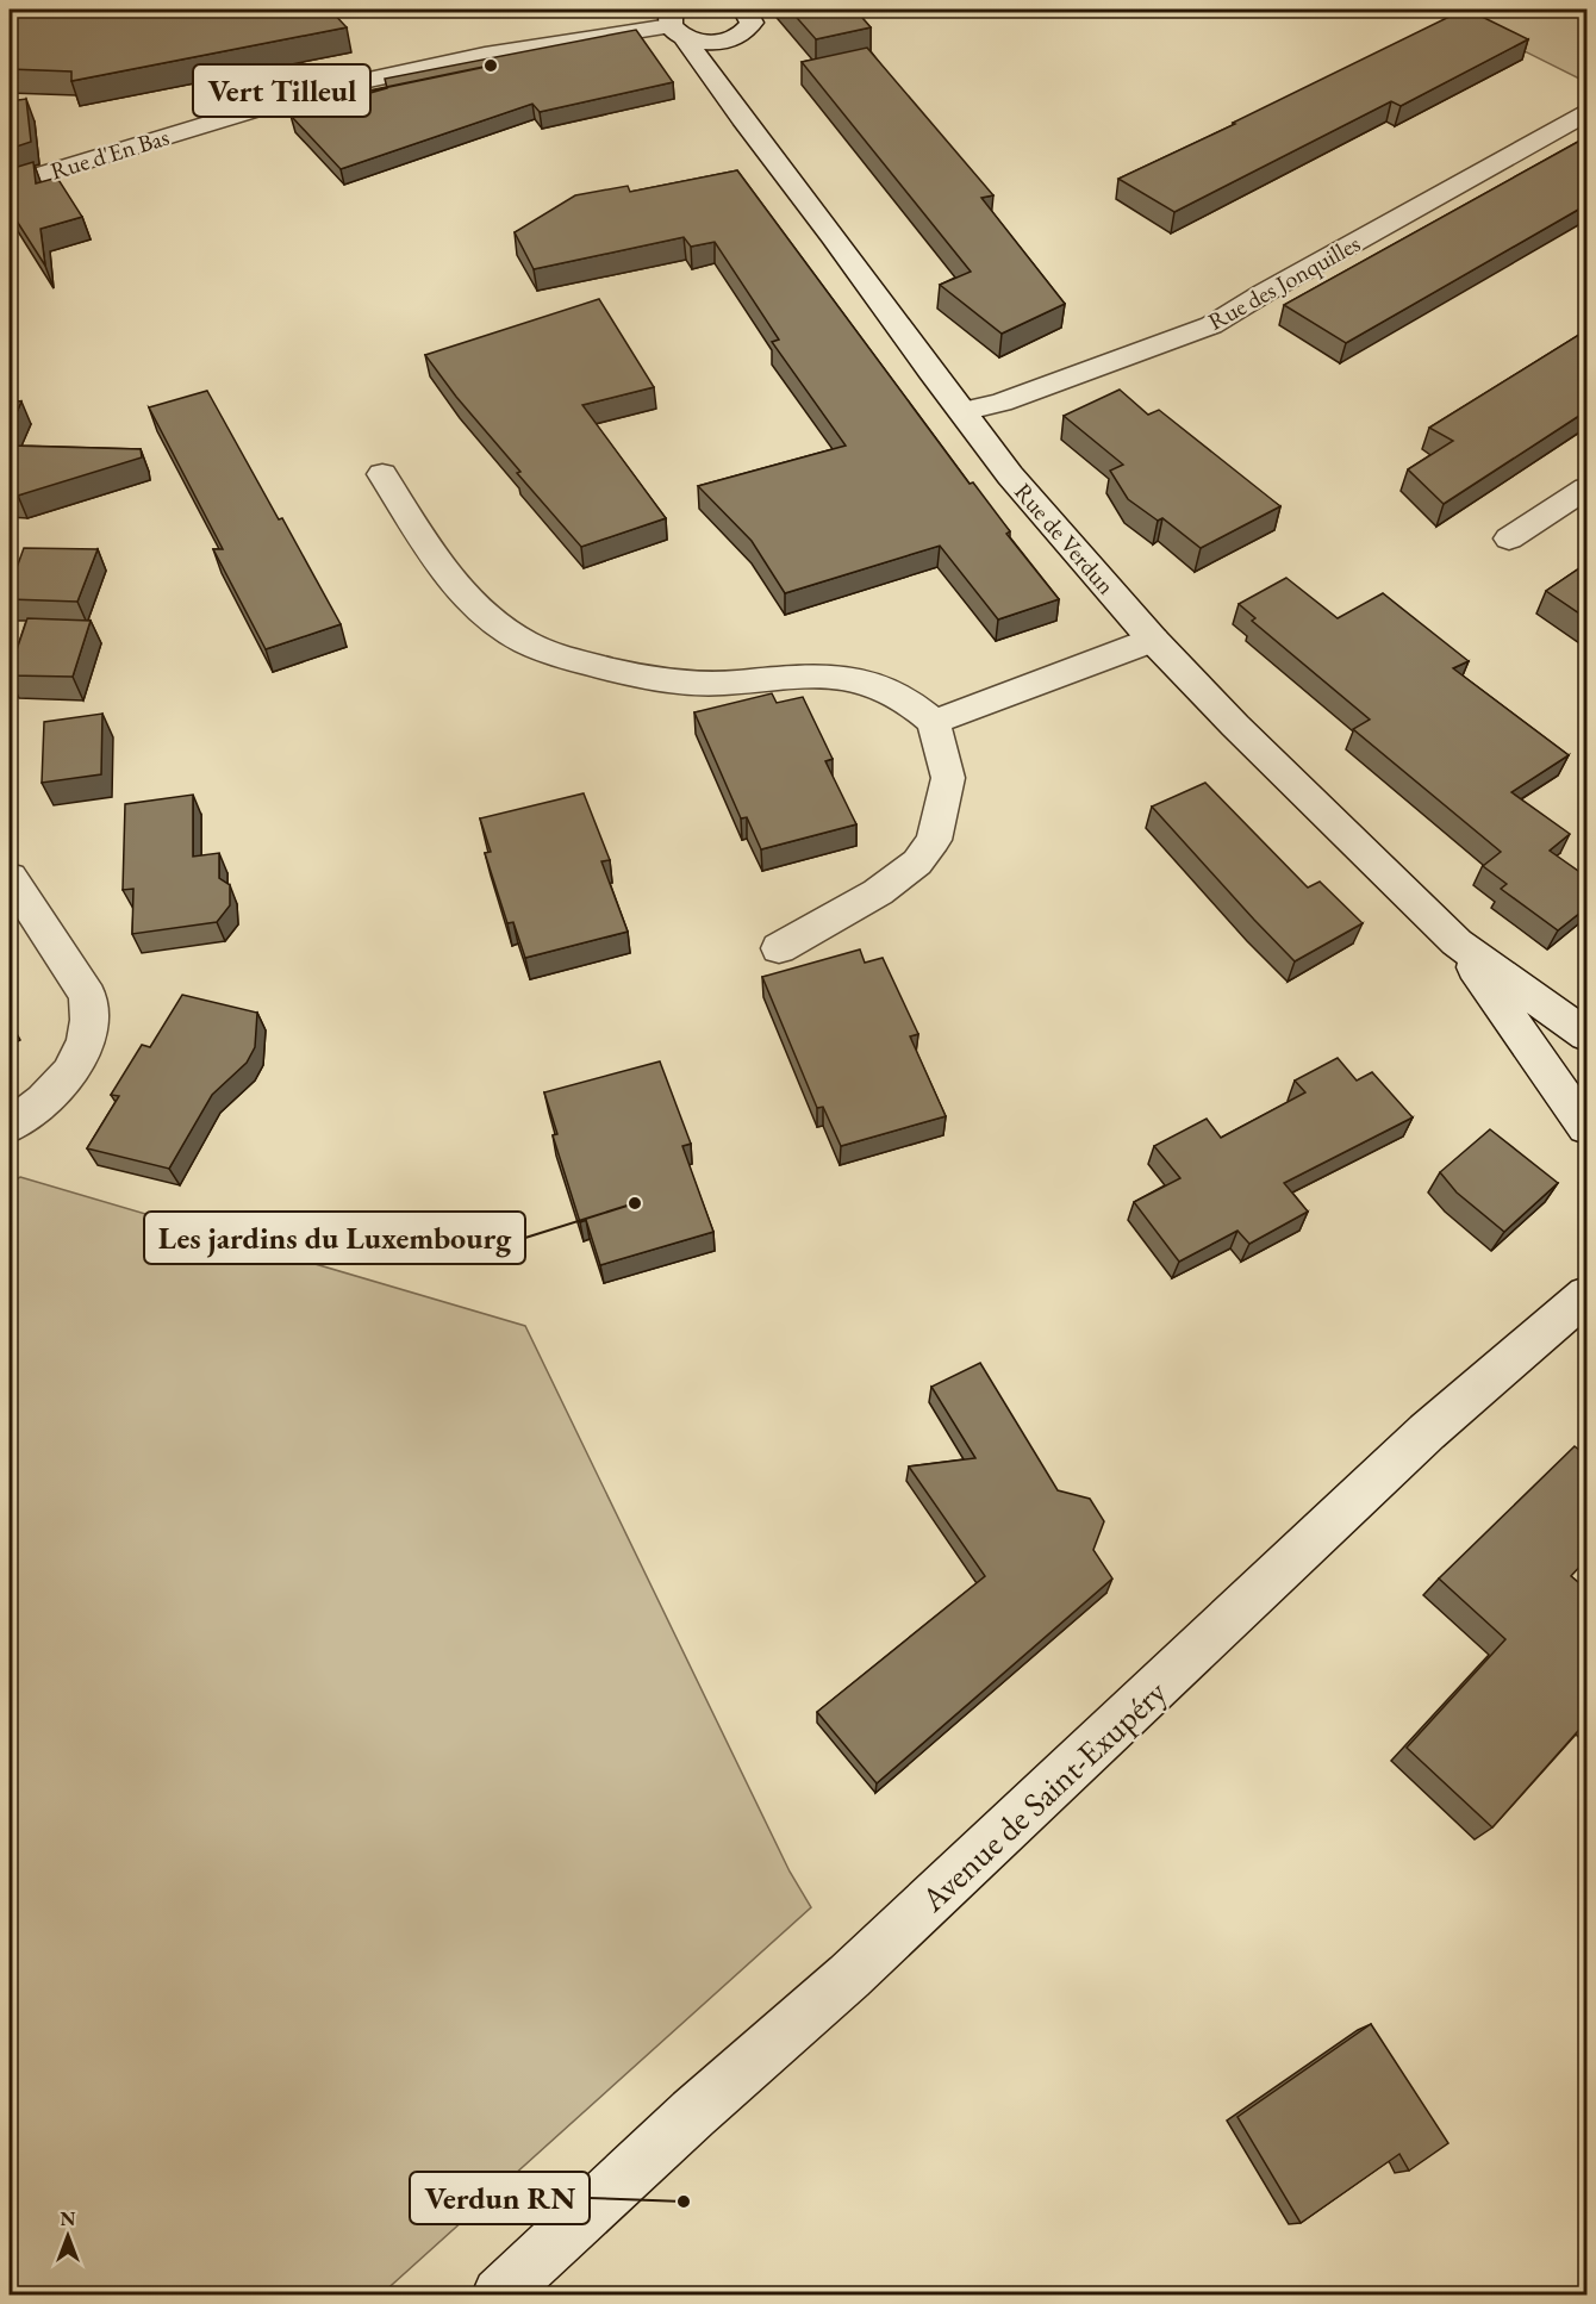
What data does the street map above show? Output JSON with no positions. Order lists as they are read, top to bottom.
{
  "streets": {
    "street": [
      "Rue d'En Bas",
      "Rue des Jonquilles",
      "Rue de Verdun",
      "Avenue de Saint-Exupéry"
    ]
  },
  "crossings": [
    ["Rue d'En Bas", "Rue de Verdun"],
    ["Rue des Jonquilles", "Rue de Verdun"]
  ],
  "places": ["Vert Tilleul", "Les jardins du Luxembourg", "Verdun RN"],
  "north": "top"
}
